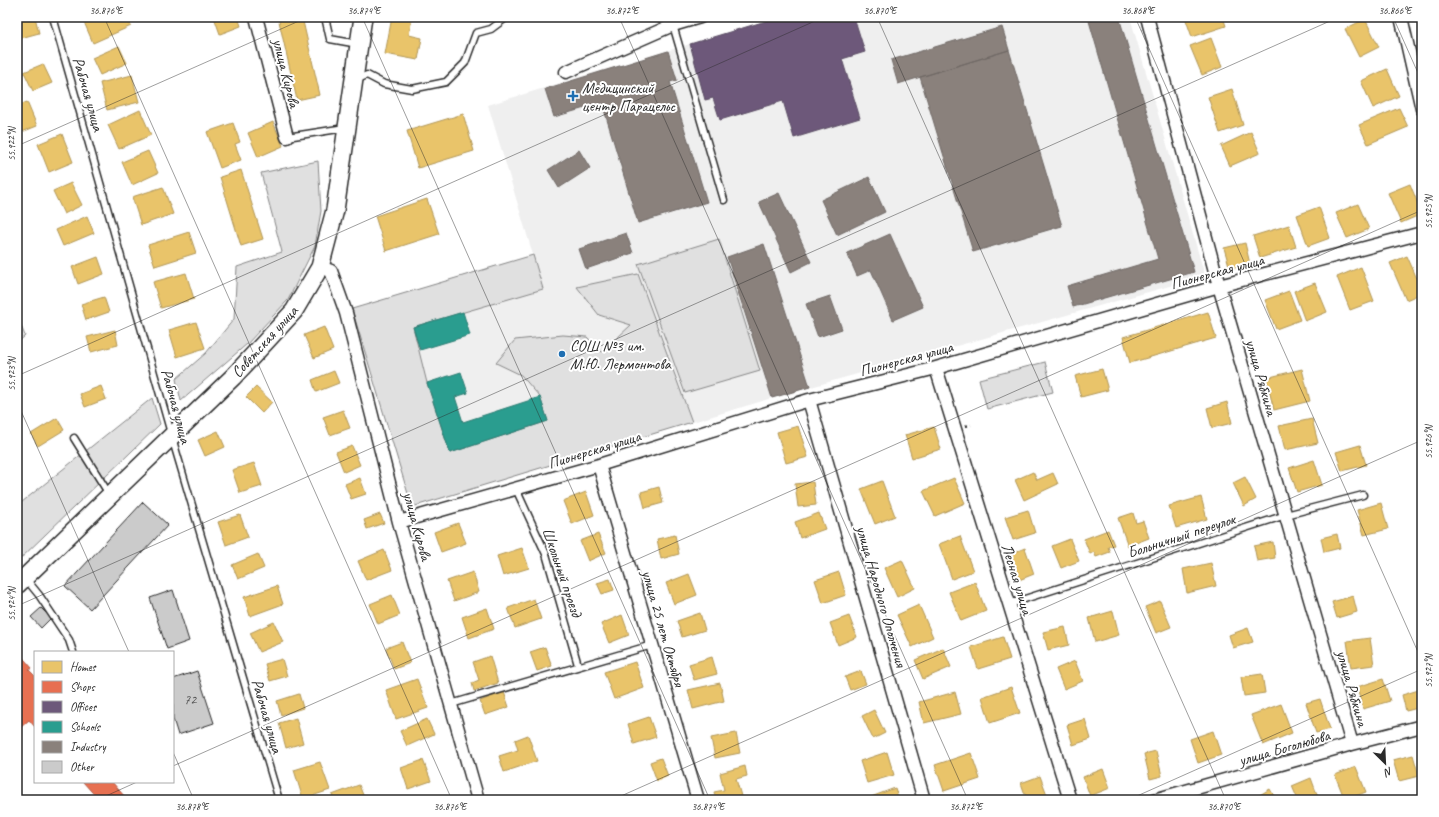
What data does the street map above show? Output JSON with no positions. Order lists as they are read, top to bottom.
{
  "streets": {
    "main road": ["Советская улица"],
    "street": [
      "улица Кирова",
      "Пионерская улица",
      "улица Рябкина",
      "Лесная улица",
      "улица Народного Ополчения",
      "улица 25 лет Октября",
      "улица Боголюбова"
    ],
    "lane": ["Рабочая улица", "Больничный переулок", "Школьный проезд"]
  },
  "crossings": [
    ["улица Кирова", "Пионерская улица"],
    ["улица Кирова", "Советская улица"],
    ["Рабочая улица", "Советская улица"],
    ["Пионерская улица", "улица Рябкина"],
    ["Пионерская улица", "Школьный проезд"],
    ["Пионерская улица", "Лесная улица"],
    ["Пионерская улица", "улица Народного Ополчения"],
    ["Пионерская улица", "улица 25 лет Октября"],
    ["улица Рябкина", "Больничный переулок"],
    ["улица Рябкина", "улица Боголюбова"],
    ["Больничный переулок", "Лесная улица"]
  ],
  "places": {
    "health": ["Медицинский центр Парацельс"],
    "other": ["СОШ №3 им. М.Ю. Лермонтова"]
  },
  "house_numbers": ["72"],
  "legend": [
    "Homes",
    "Shops",
    "Offices",
    "Schools",
    "Industry",
    "Other"
  ],
  "north": "bottom right",
  "coordinates": [
    "36.876°E",
    "36.874°E",
    "36.872°E",
    "36.870°E",
    "36.868°E",
    "36.866°E",
    "55.922°N",
    "55.925°N",
    "55.923°N",
    "55.926°N",
    "55.924°N",
    "55.927°N",
    "36.878°E"
  ]
}
